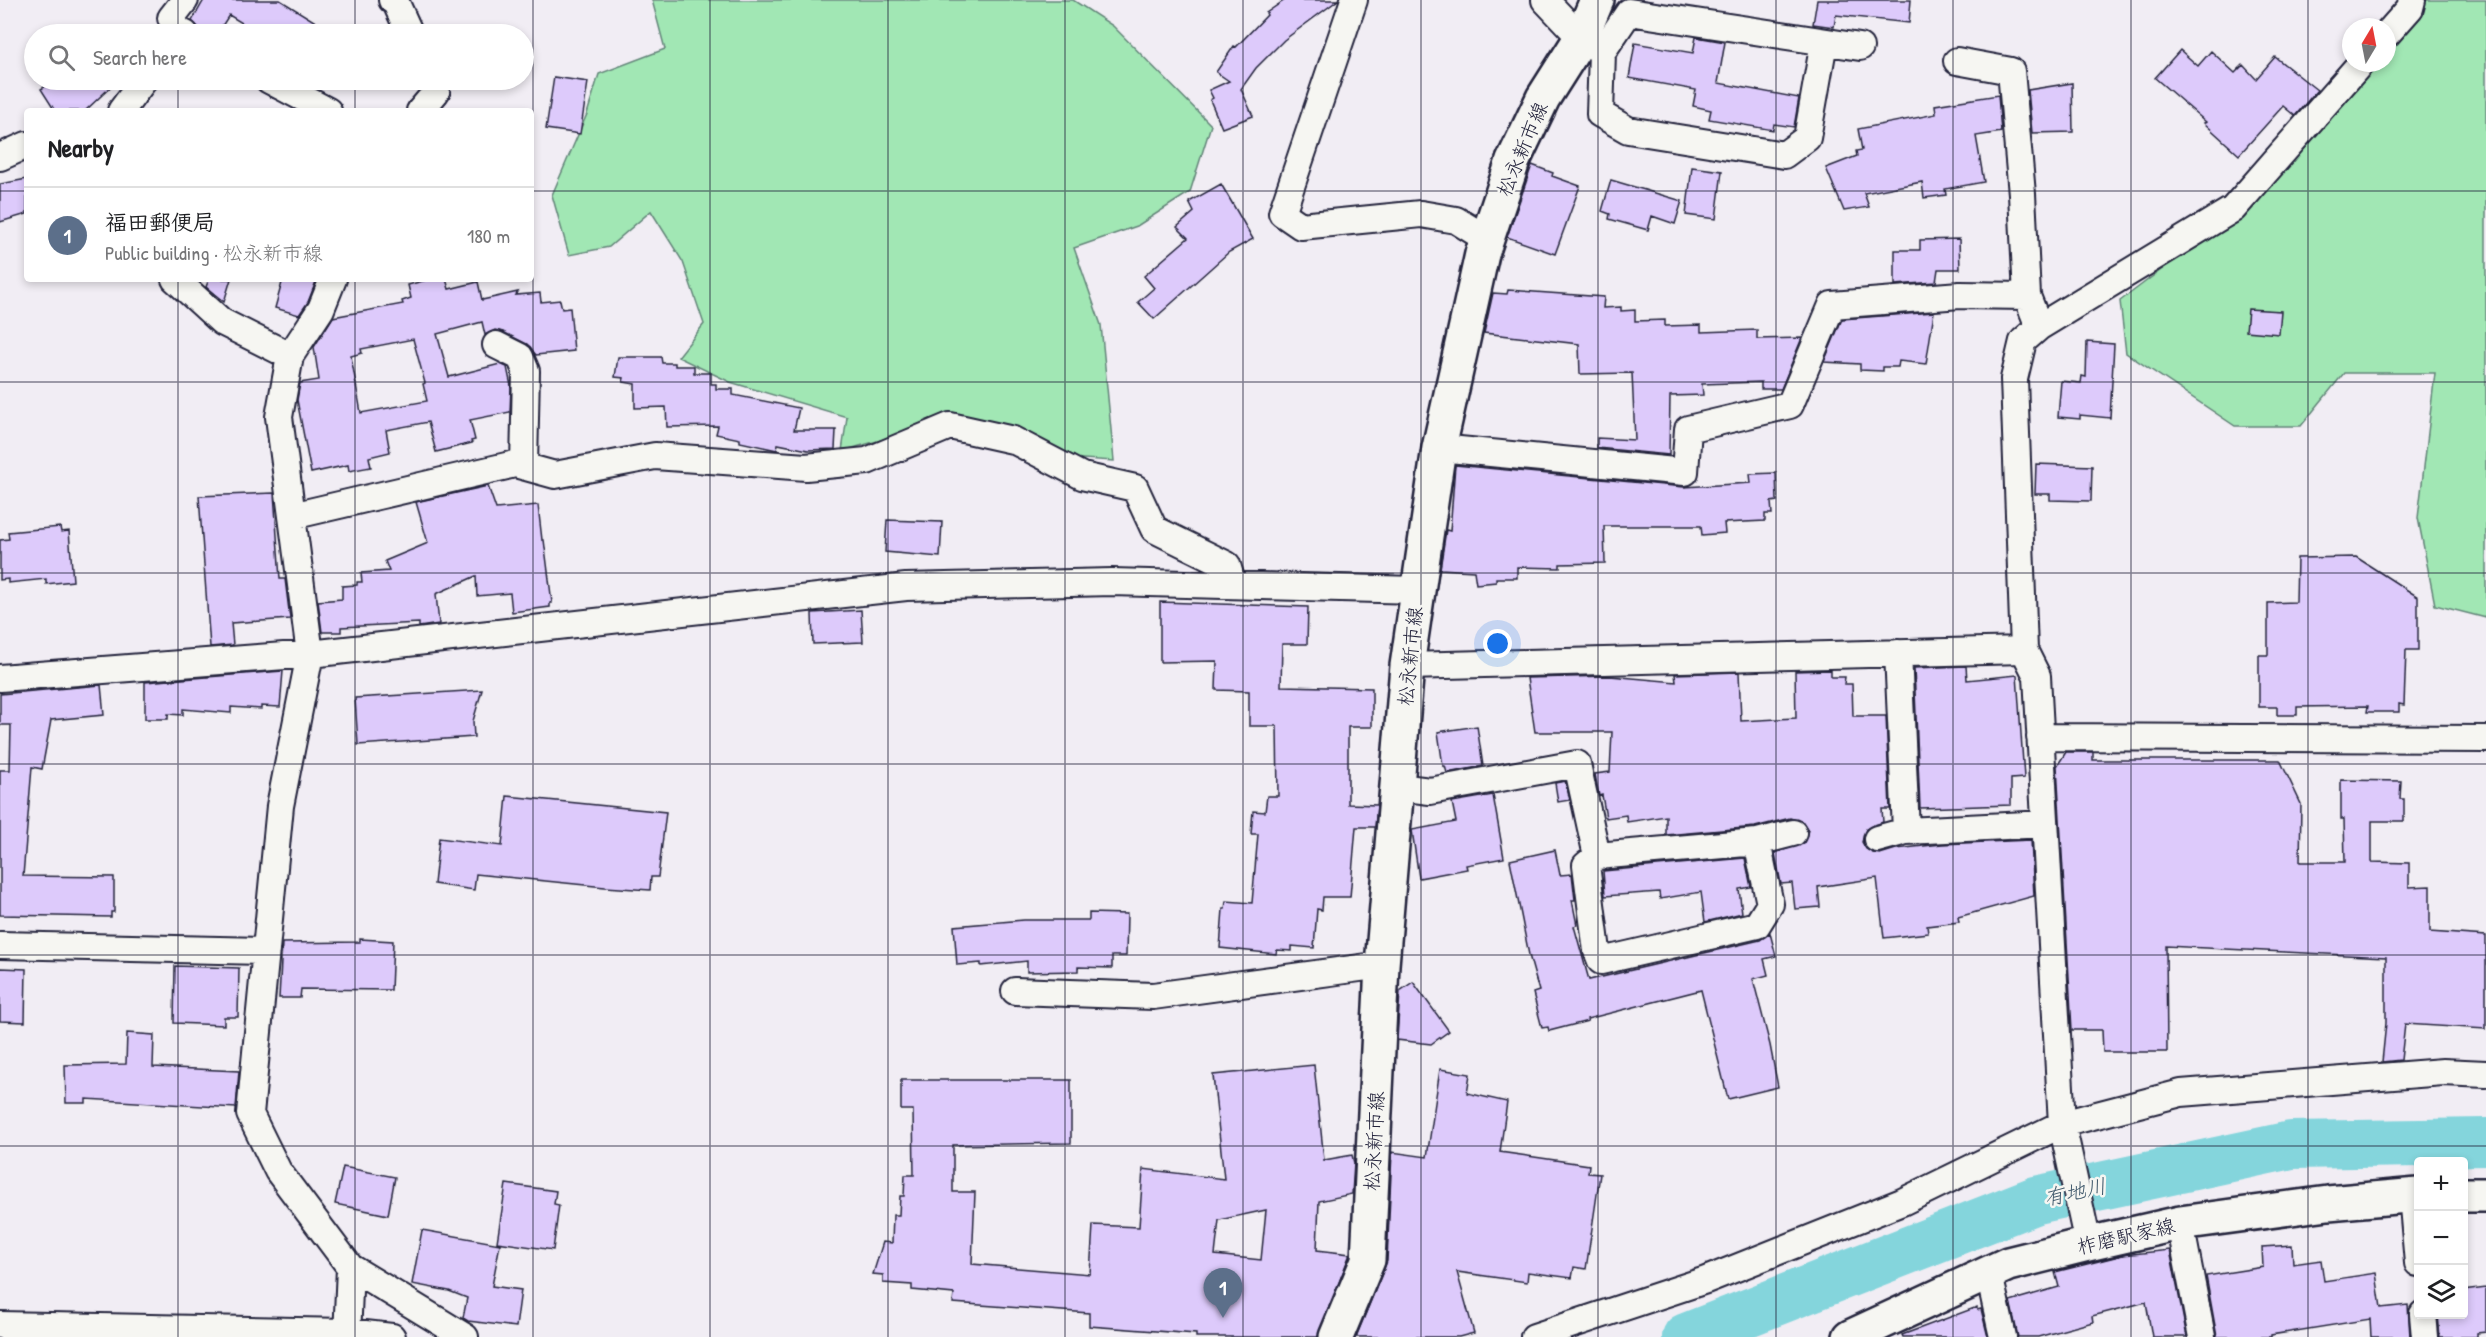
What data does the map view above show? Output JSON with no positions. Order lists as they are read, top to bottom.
{
  "streets": {
    "main road": ["松永新市線", "柞磨駅家線"]
  },
  "water": ["有地川"],
  "north": "top",
  "page": {
    "search": "Search here",
    "heading": "Nearby",
    "list": [
      {
        "mark": "1",
        "name": "福田郵便局",
        "note": "Public building · 松永新市線",
        "value": "180 m"
      }
    ],
    "map_buttons": ["+", "−"],
    "pins": "1"
  }
}
